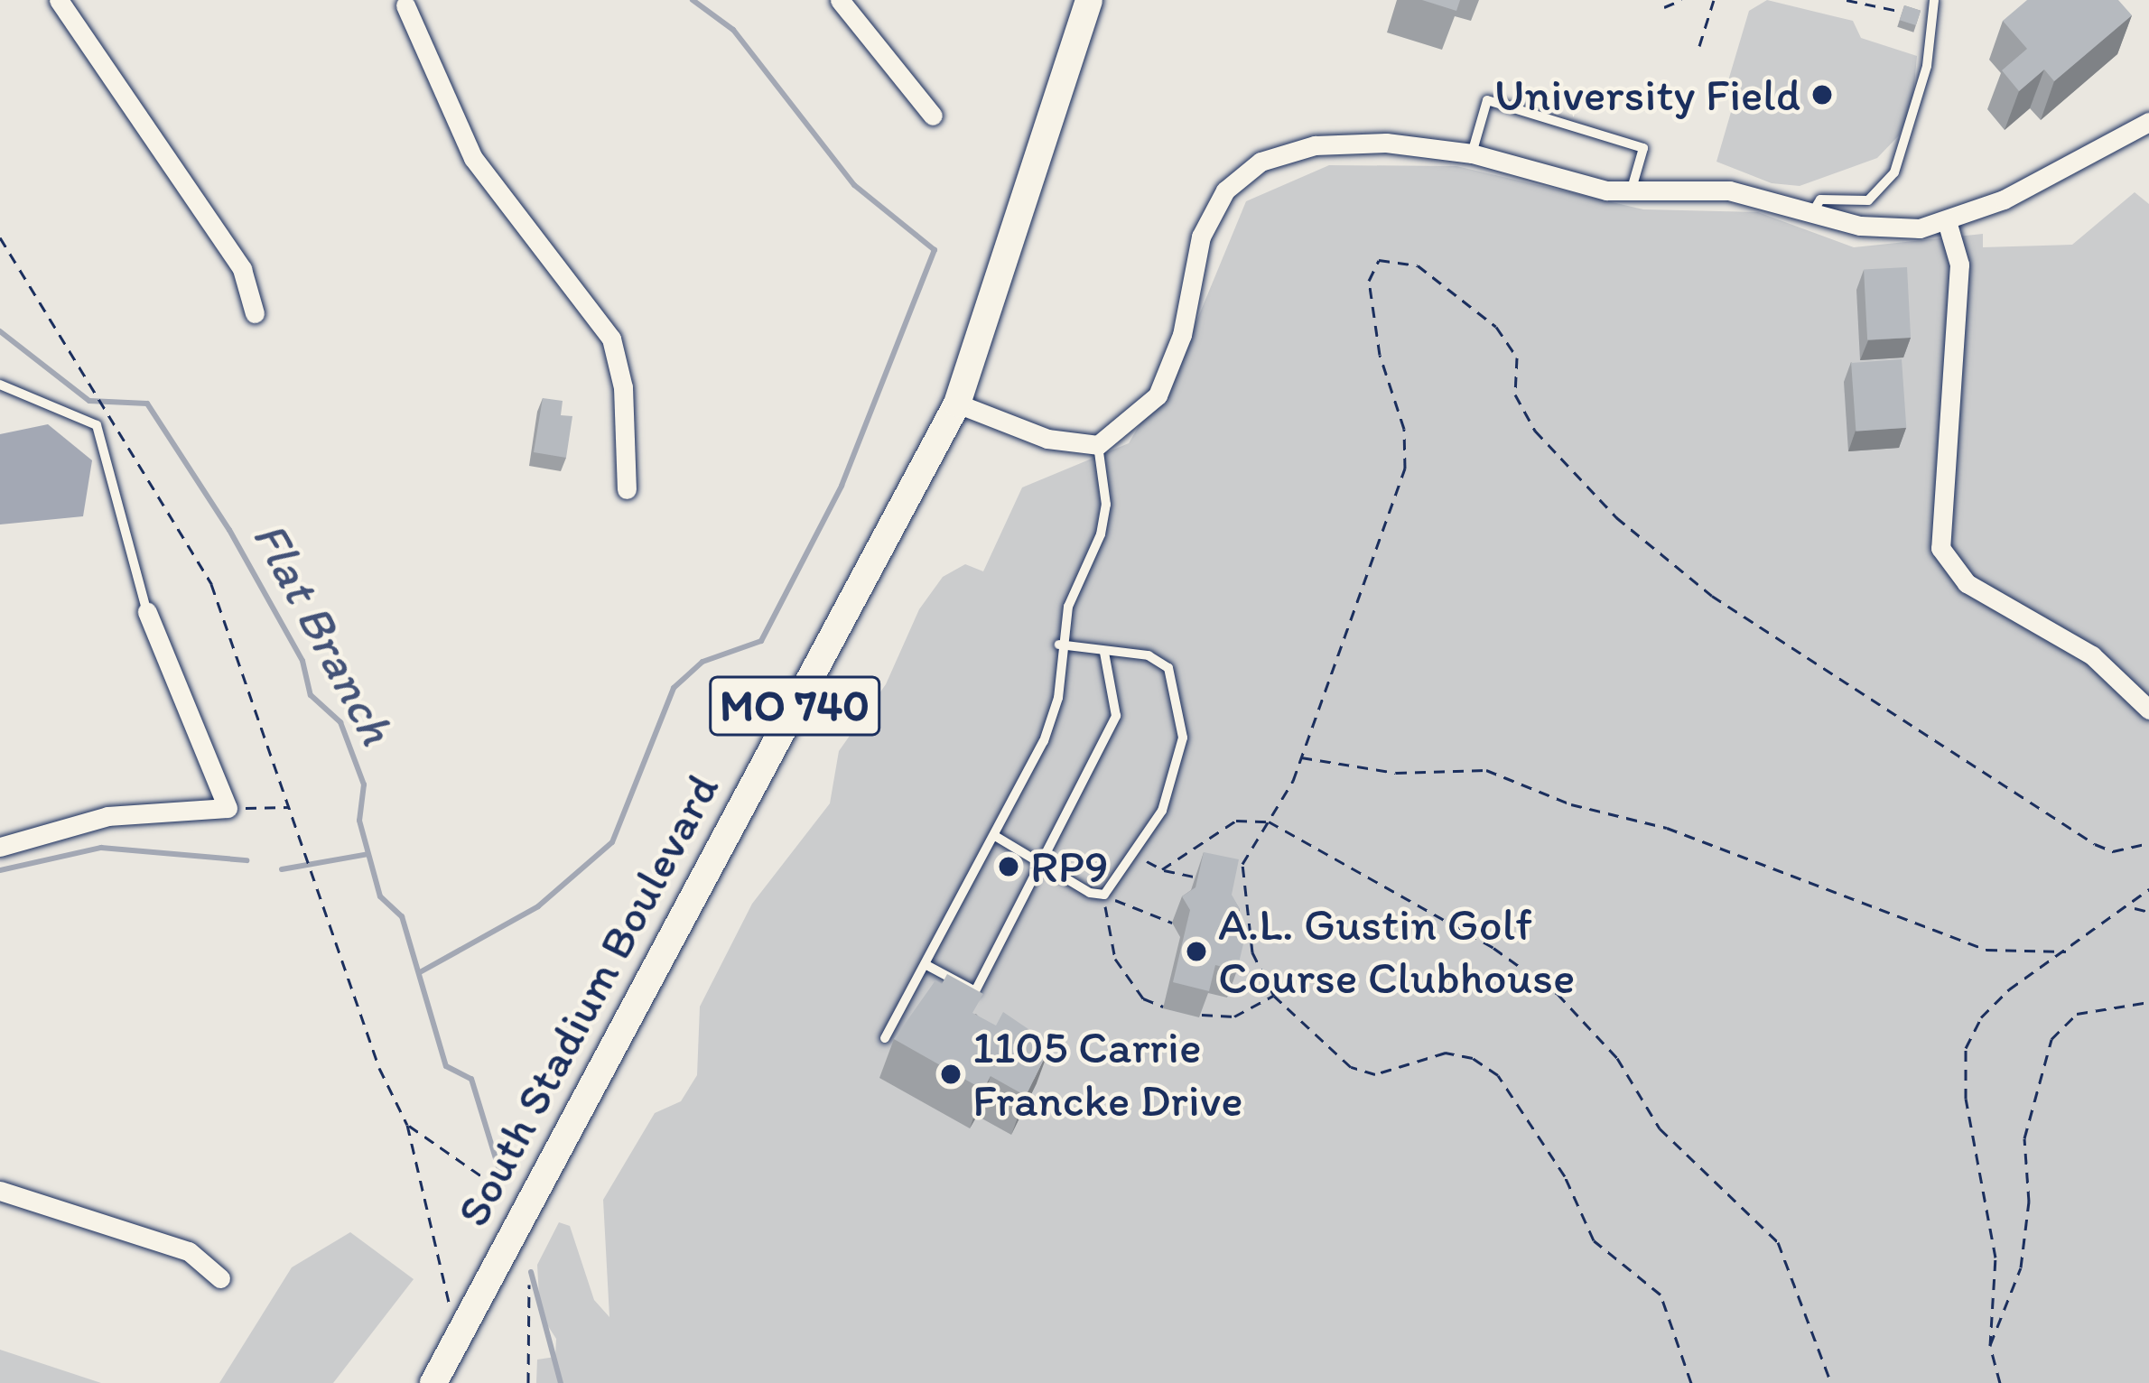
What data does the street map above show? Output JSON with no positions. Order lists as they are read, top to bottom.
{
  "streets": {
    "main road": ["MO 740", "South Stadium Boulevard"]
  },
  "water": ["Flat Branch"],
  "places": [
    "University Field",
    "RP9",
    "A.L. Gustin Golf Course Clubhouse",
    "1105 Carrie Francke Drive"
  ]
}
